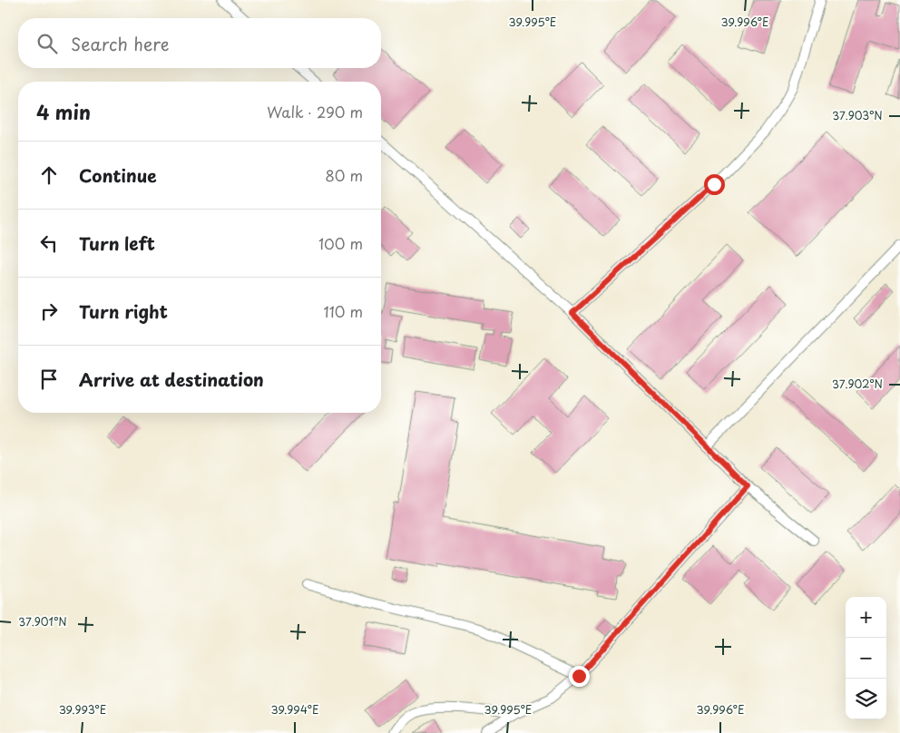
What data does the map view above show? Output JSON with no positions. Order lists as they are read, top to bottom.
{
  "page": {
    "search": "Search here",
    "heading": ["4 min", "Walk · 290 m"],
    "list": [
      ["Continue", "80 m"],
      ["Turn left", "100 m"],
      ["Turn right", "110 m"],
      "Arrive at destination"
    ],
    "map_buttons": ["+", "−"]
  },
  "coordinates": [
    "39.995°E",
    "39.996°E",
    "37.903°N",
    "37.902°N",
    "37.901°N",
    "39.993°E",
    "39.994°E"
  ]
}
